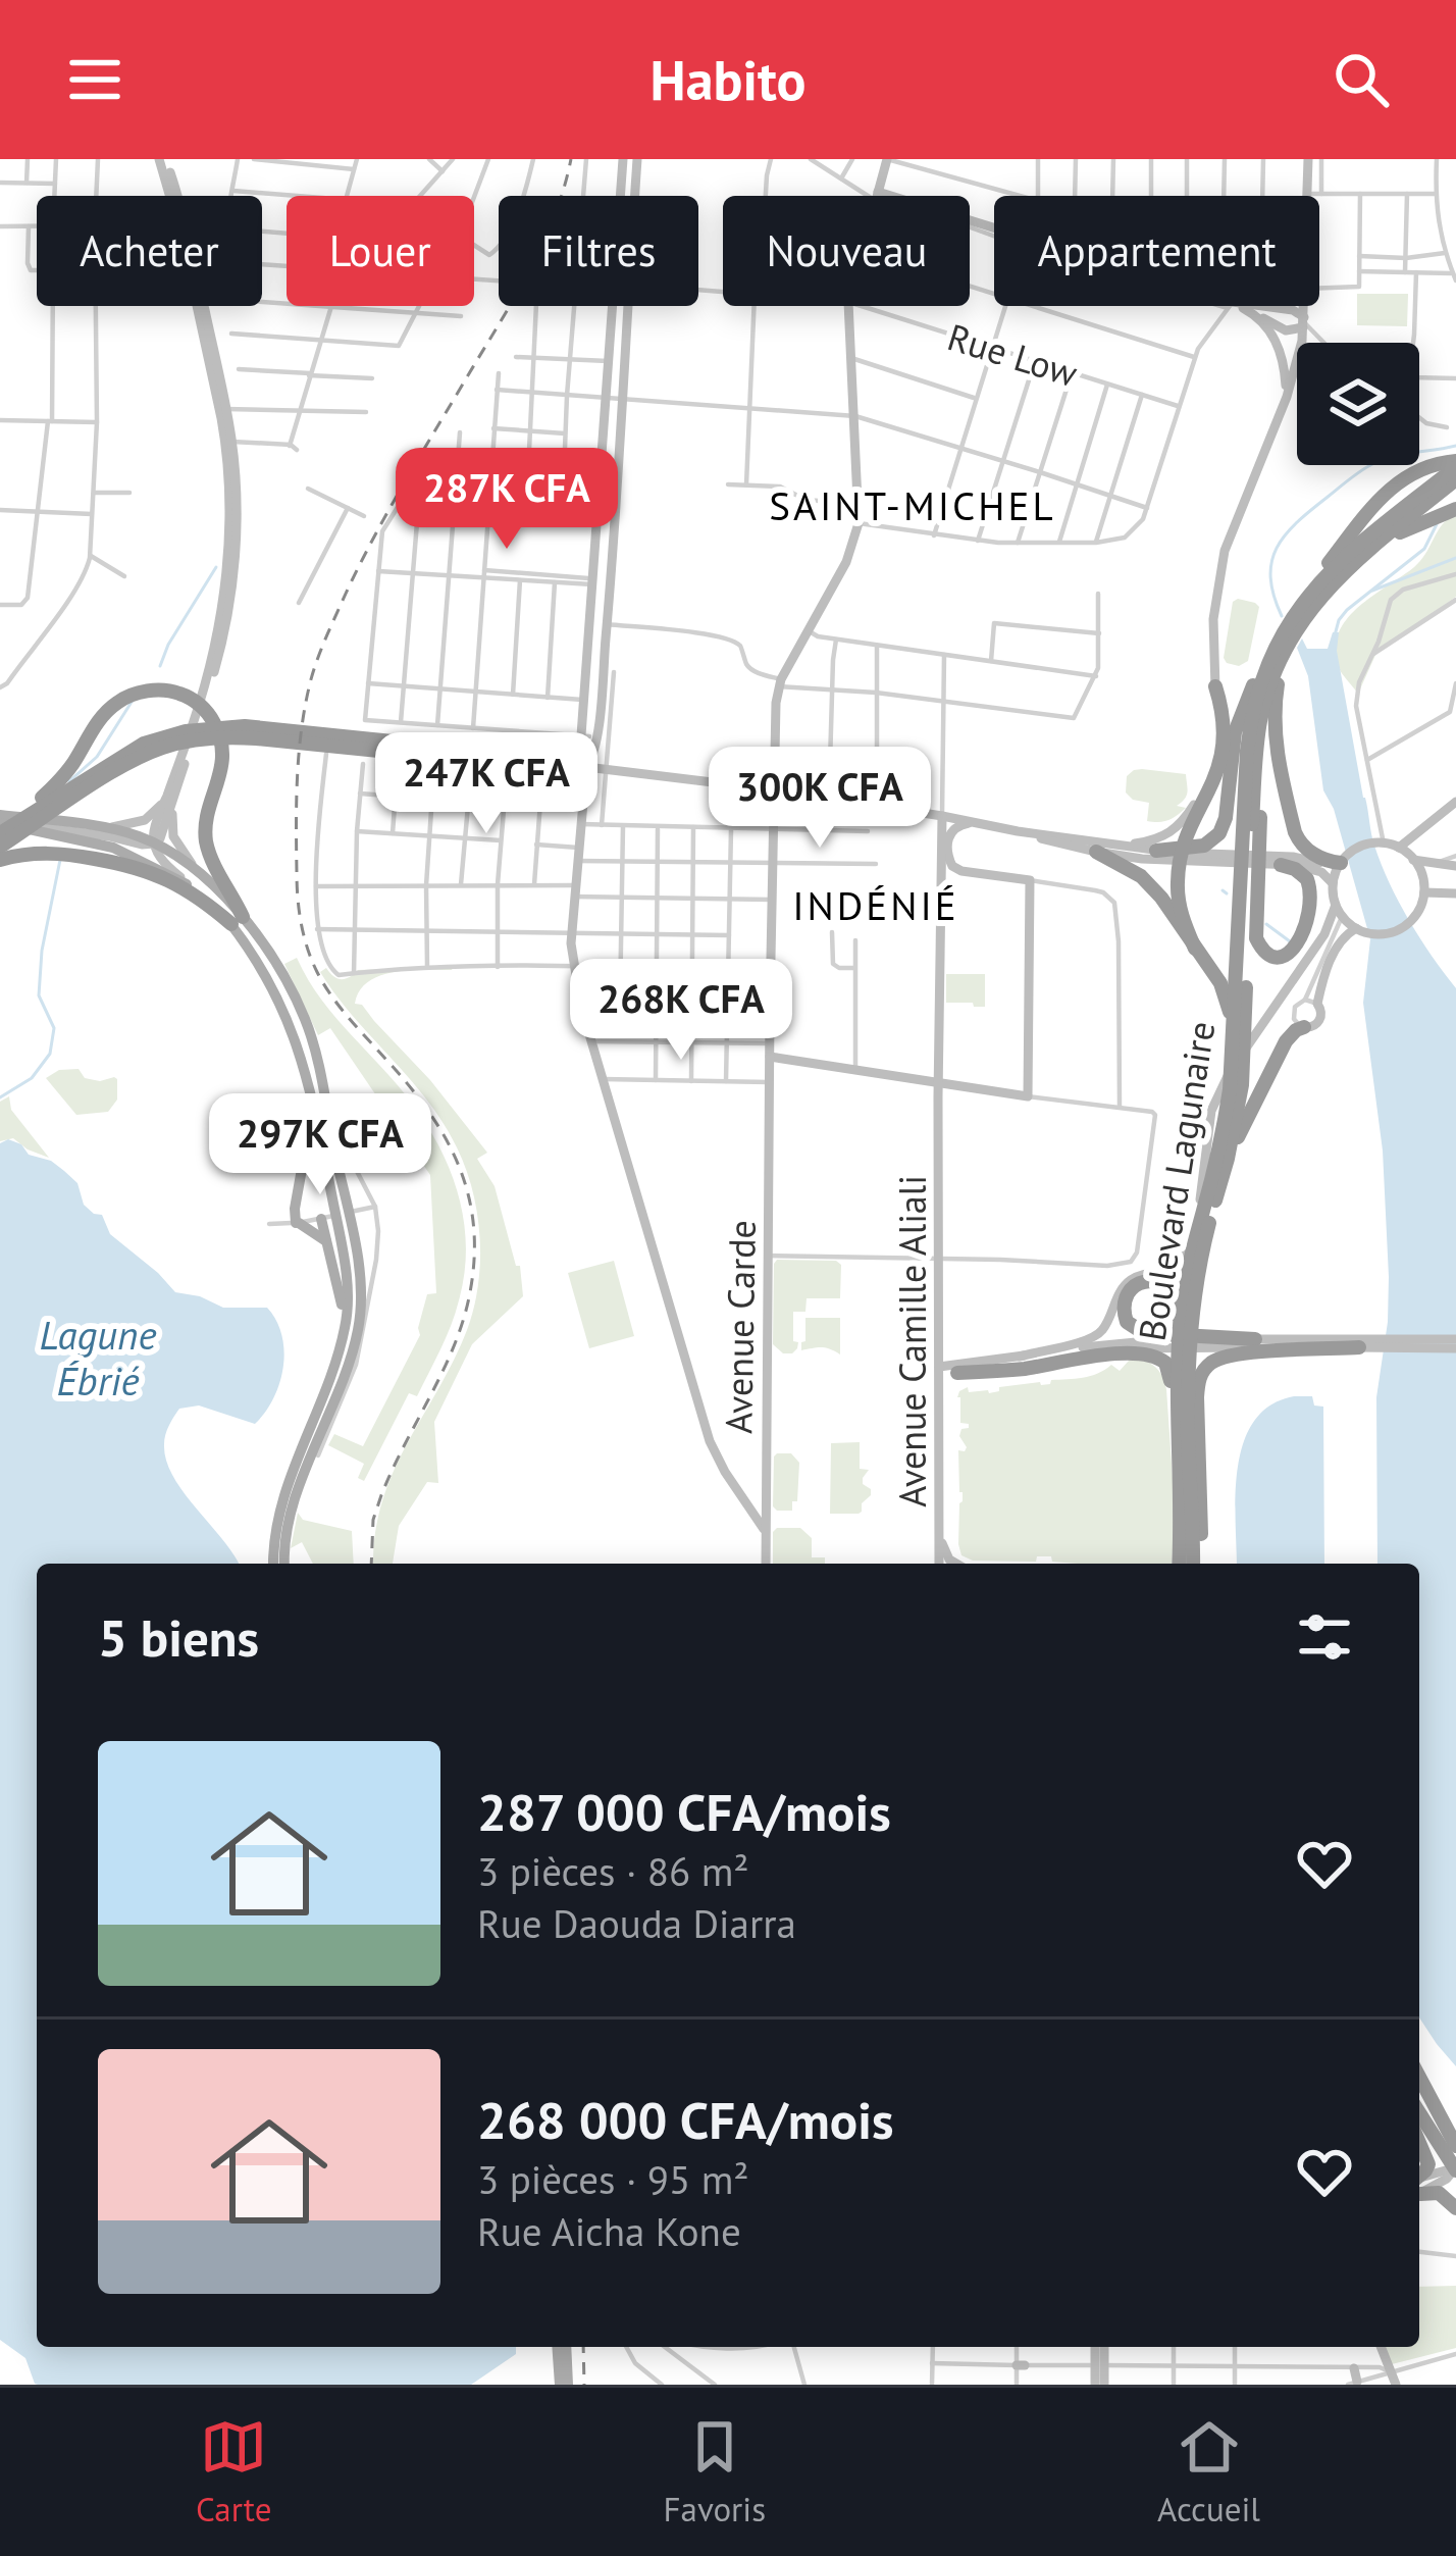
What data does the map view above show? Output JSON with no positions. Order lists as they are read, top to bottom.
{
  "streets": {
    "highway": ["Boulevard Lagunaire"],
    "main road": ["Avenue Carde", "Avenue Camille Aliali"],
    "street": ["Rue Low"]
  },
  "districts": ["SAINT-MICHEL", "INDÉNIÉ"],
  "water": ["Lagune Ébrié"],
  "page": {
    "header": "Habito",
    "chip": [
      "Acheter",
      "Louer",
      "Filtres",
      "Nouveau",
      "Appartement"
    ],
    "price": [
      "287K CFA",
      "247K CFA",
      "300K CFA",
      "268K CFA",
      "297K CFA"
    ],
    "heading": "5 biens",
    "list": [
      {
        "name": "287 000 CFA/mois",
        "note": "3 pièces · 86 m² · Rue Daouda Diarra"
      },
      {
        "name": "268 000 CFA/mois",
        "note": "3 pièces · 95 m² · Rue Aicha Kone"
      }
    ],
    "tabs": ["Carte", "Favoris", "Accueil"]
  }
}
